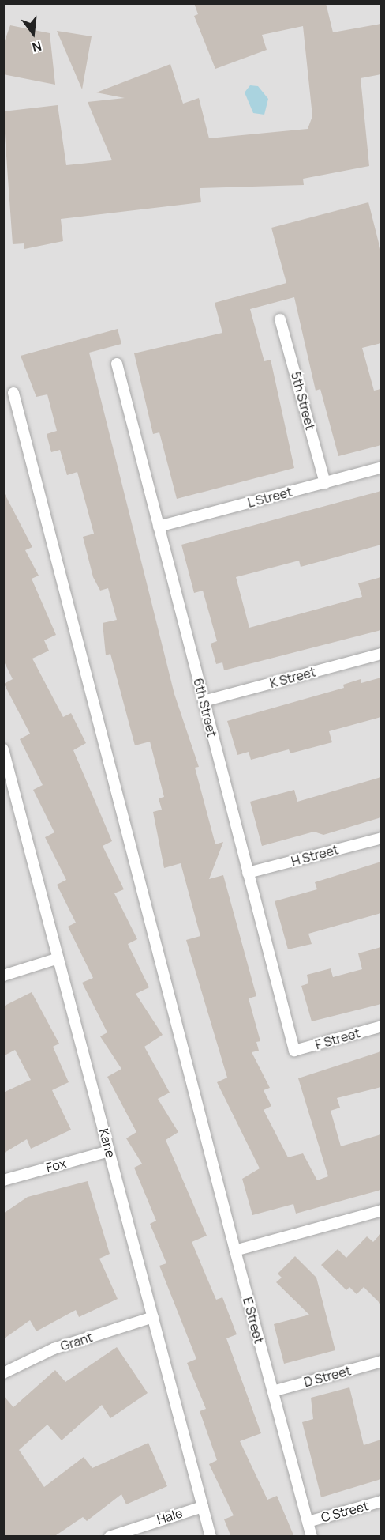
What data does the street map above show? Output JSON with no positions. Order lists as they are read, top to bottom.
{
  "streets": {
    "lane": [
      "5th Street",
      "L Street",
      "K Street",
      "6th Street",
      "H Street",
      "F Street",
      "Kane",
      "Fox",
      "E Street",
      "Grant",
      "D Street",
      "C Street",
      "Hale"
    ]
  },
  "crossings": [
    ["5th Street", "L Street"],
    ["L Street", "6th Street"],
    ["K Street", "6th Street"],
    ["6th Street", "H Street"],
    ["6th Street", "F Street"],
    ["Kane", "Fox"],
    ["Kane", "Grant"],
    ["Kane", "Hale"],
    ["E Street", "D Street"],
    ["E Street", "C Street"]
  ],
  "north": "bottom"
}
